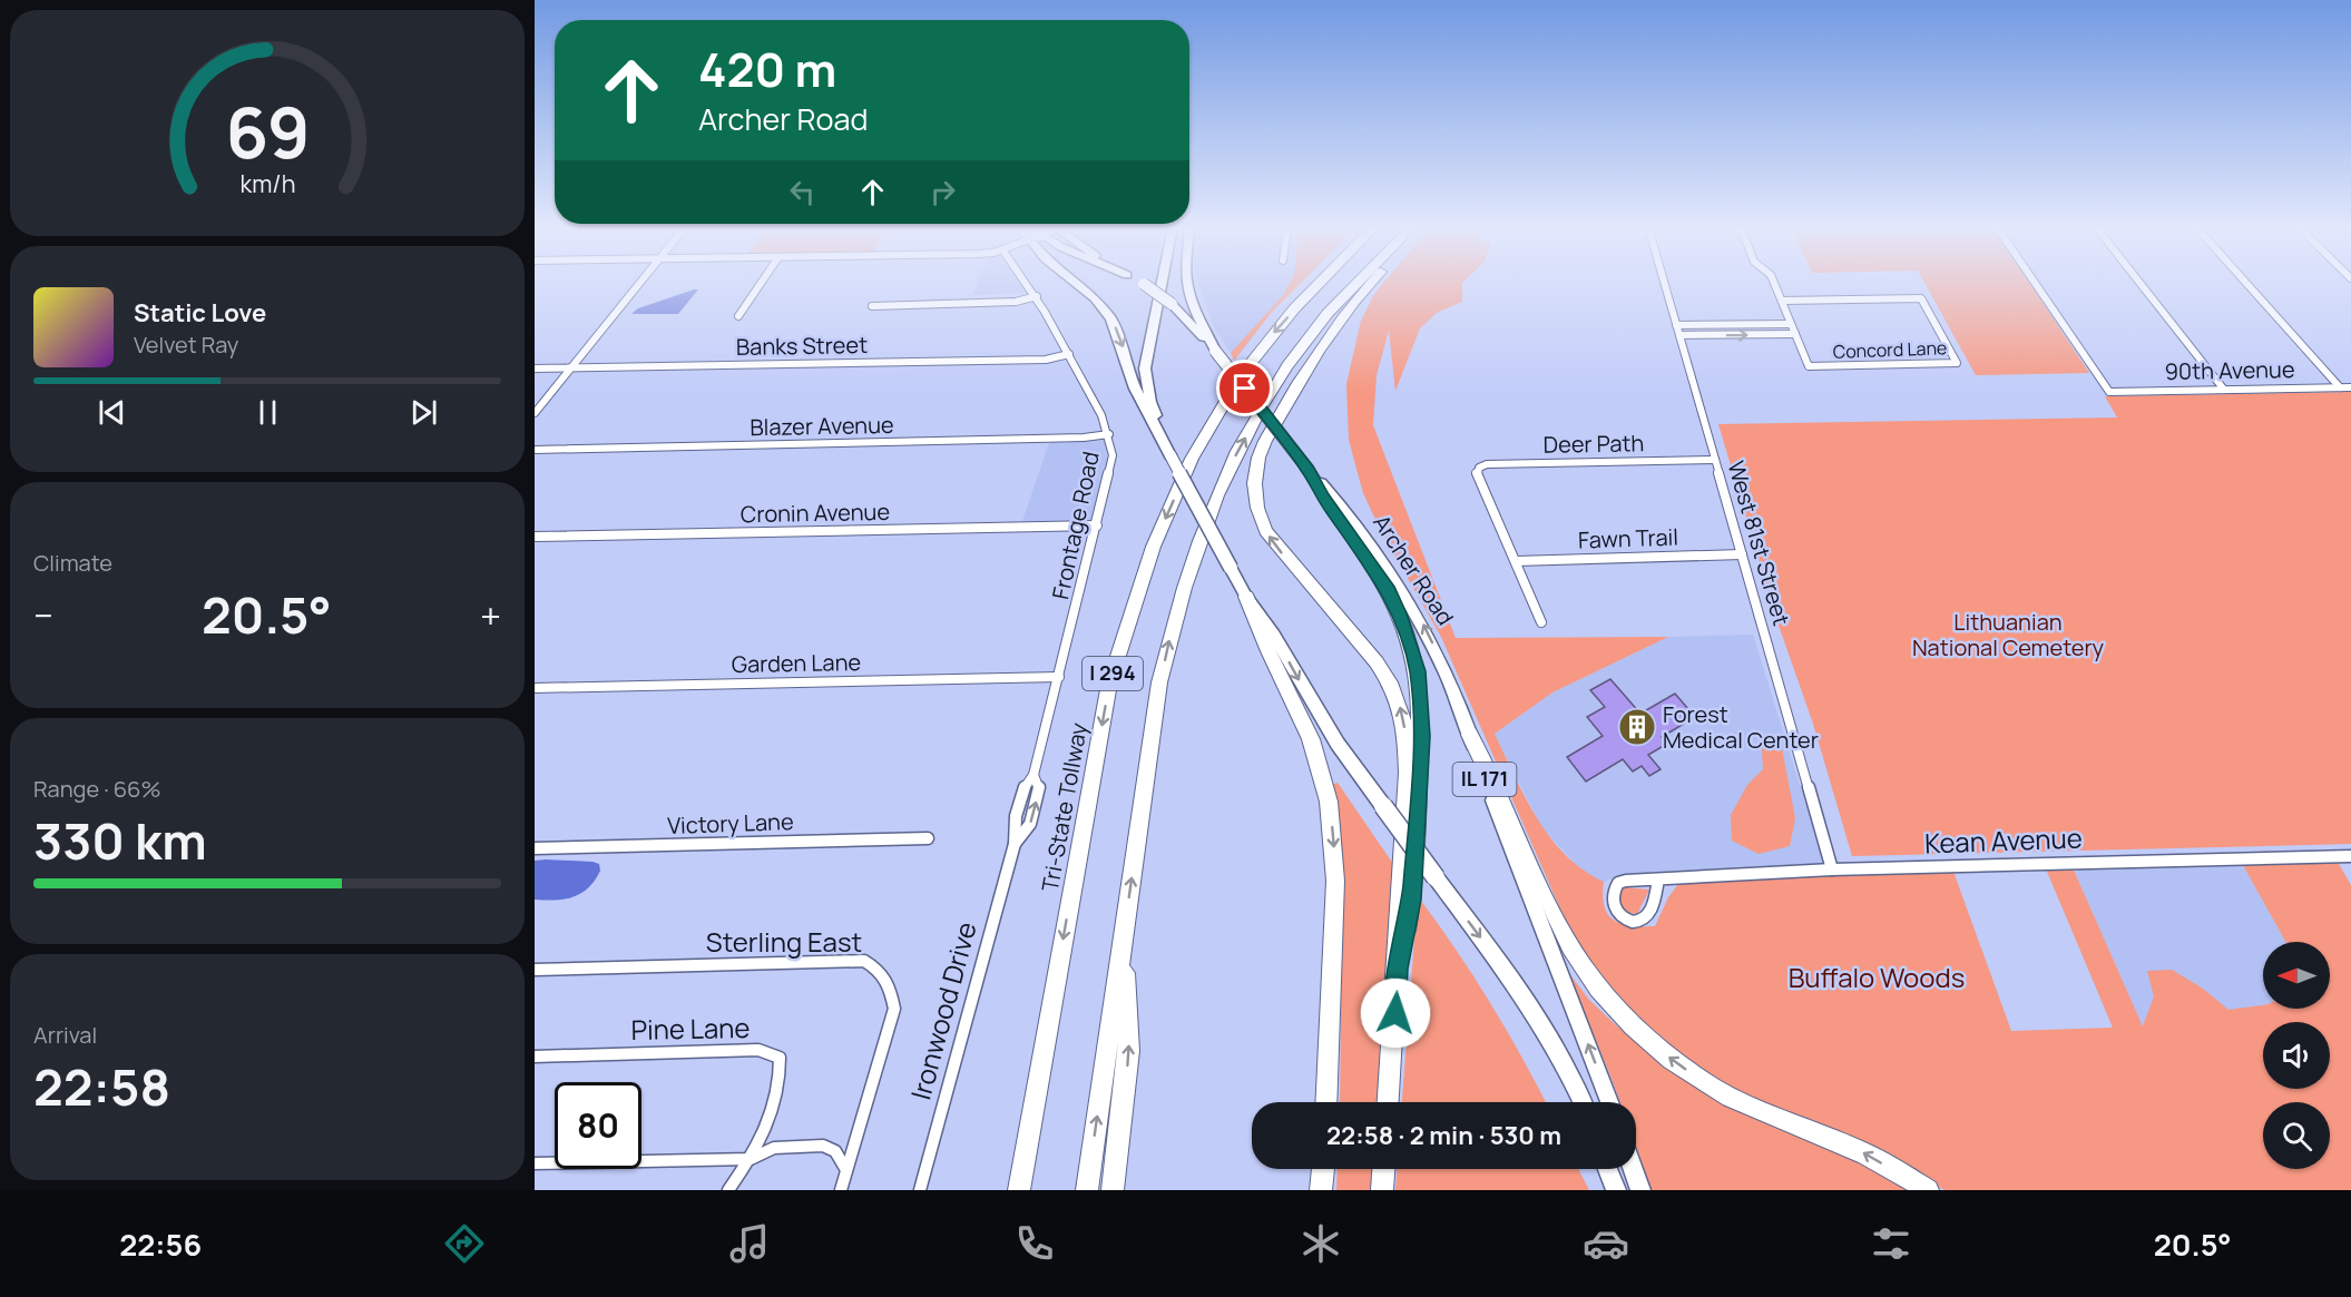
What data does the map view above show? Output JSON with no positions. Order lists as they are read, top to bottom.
{
  "streets": {
    "highway": ["I 294", "Tri-State Tollway"],
    "main road": ["Archer Road", "IL 171"],
    "street": [
      "Banks Street",
      "Concord Lane",
      "90th Avenue",
      "Blazer Avenue",
      "Deer Path",
      "Cronin Avenue",
      "Frontage Road",
      "Fawn Trail",
      "West 81st Street",
      "Garden Lane",
      "Victory Lane",
      "Kean Avenue",
      "Sterling East",
      "Ironwood Drive",
      "Pine Lane"
    ]
  },
  "crossings": [
    ["Banks Street", "Frontage Road"],
    ["Blazer Avenue", "Frontage Road"],
    ["Deer Path", "Fawn Trail"],
    ["Deer Path", "West 81st Street"],
    ["Cronin Avenue", "Frontage Road"],
    ["Frontage Road", "Garden Lane"],
    ["Frontage Road", "Ironwood Drive"],
    ["Fawn Trail", "West 81st Street"],
    ["West 81st Street", "Kean Avenue"],
    ["Garden Lane", "Ironwood Drive"]
  ],
  "parks": ["Lithuanian National Cemetery", "Buffalo Woods"],
  "places": {
    "building": ["Forest Medical Center"]
  },
  "north": "left",
  "page": {
    "turn": ["420 m", "Archer Road"],
    "song": ["Static Love", "Velvet Ray"],
    "tile": [
      "Climate",
      ["Range · 66%", "330 km"],
      ["Arrival", "22:58"]
    ],
    "heat": ["−", "20.5°", "+"],
    "limit": "80",
    "trip": "22:58 · 2 min · 530 m",
    "tabs": ["22:56", "20.5°"],
    "gauge": ["69", "km/h"]
  }
}
